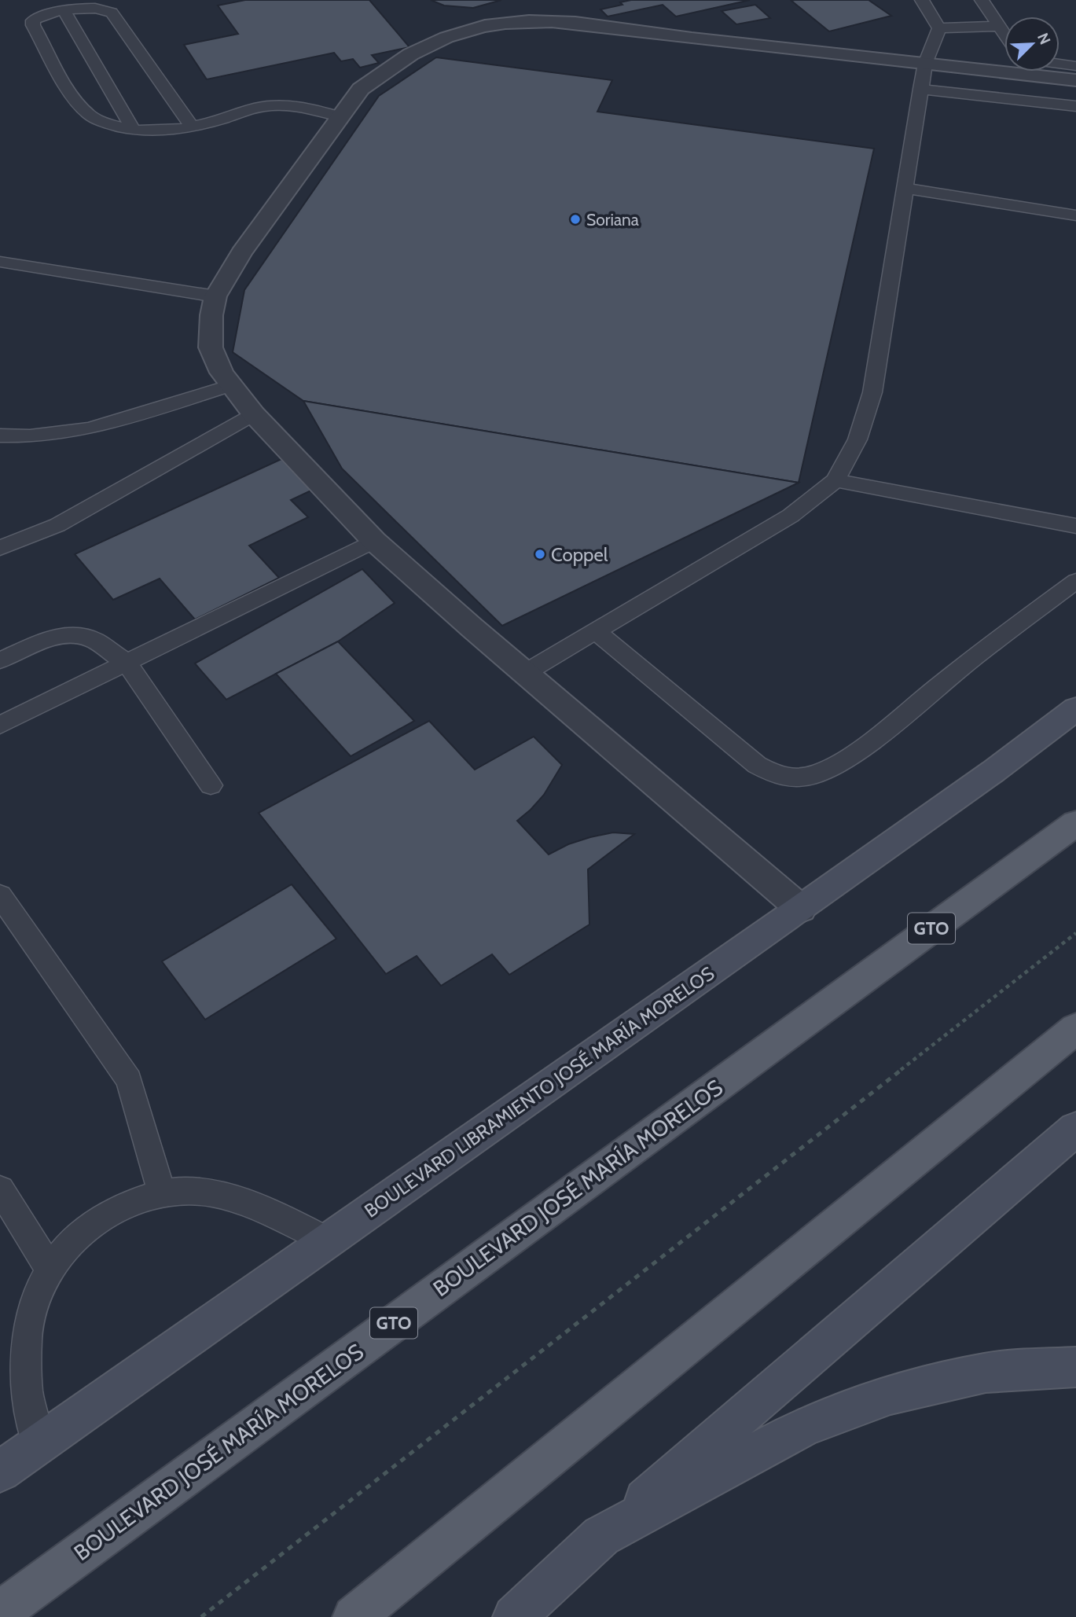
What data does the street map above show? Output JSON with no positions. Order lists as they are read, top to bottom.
{
  "streets": {
    "main road": ["GTO", "BOULEVARD JOSÉ MARÍA MORELOS"],
    "street": ["BOULEVARD LIBRAMIENTO JOSÉ MARÍA MORELOS"]
  },
  "places": ["Soriana", "Coppel"],
  "north": "top right"
}
